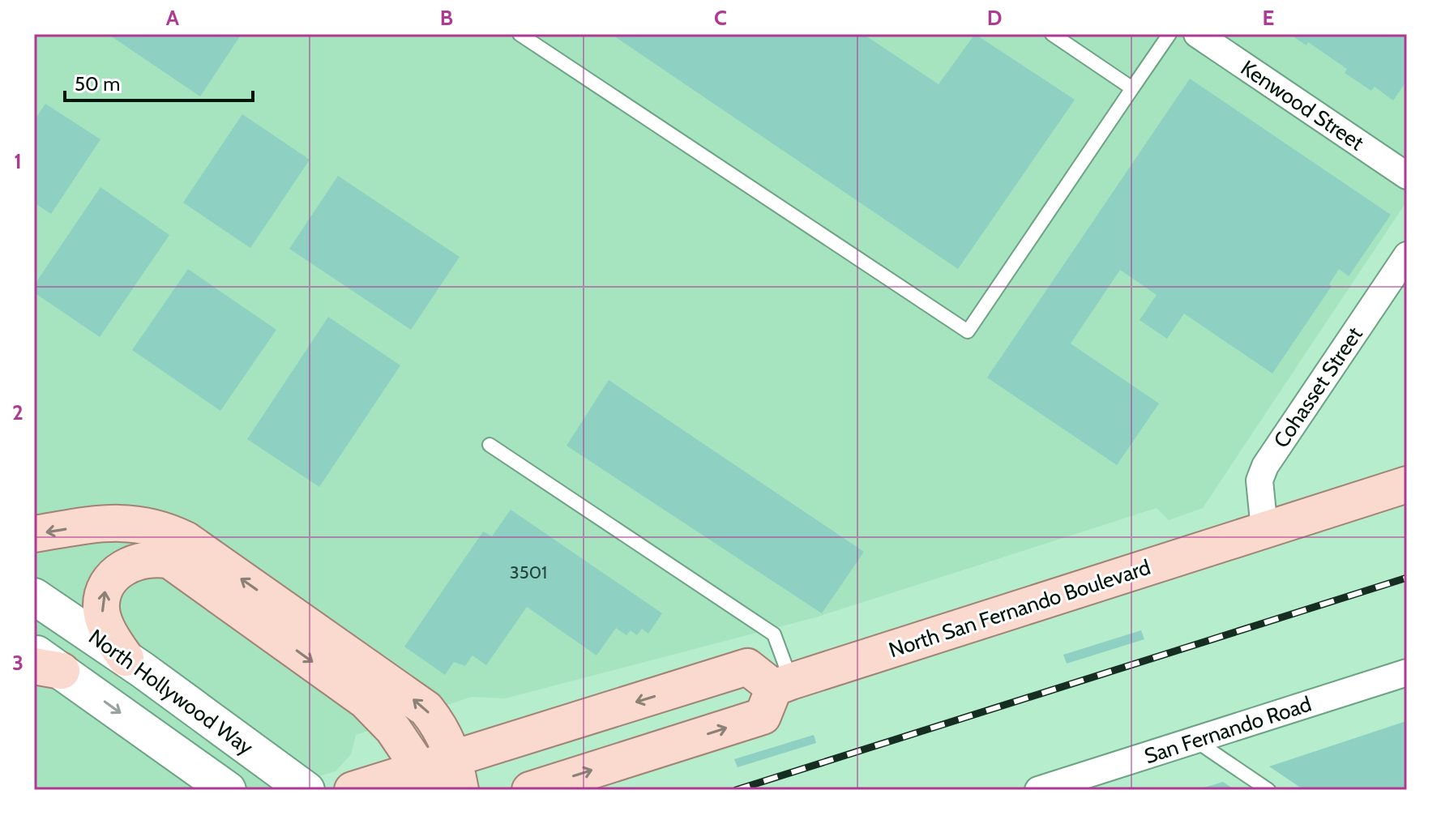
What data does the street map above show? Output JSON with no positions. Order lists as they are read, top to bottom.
{
  "streets": {
    "main road": ["North San Fernando Boulevard", "North Hollywood Way"],
    "street": ["Kenwood Street", "Cohasset Street", "San Fernando Road"]
  },
  "crossings": [
    ["Cohasset Street", "North San Fernando Boulevard"]
  ],
  "house_numbers": ["3501"],
  "scale_bar": "50 m",
  "grid": {
    "columns": [
      "A",
      "B",
      "C",
      "D",
      "E"
    ],
    "rows": ["1", "2", "3"]
  }
}
